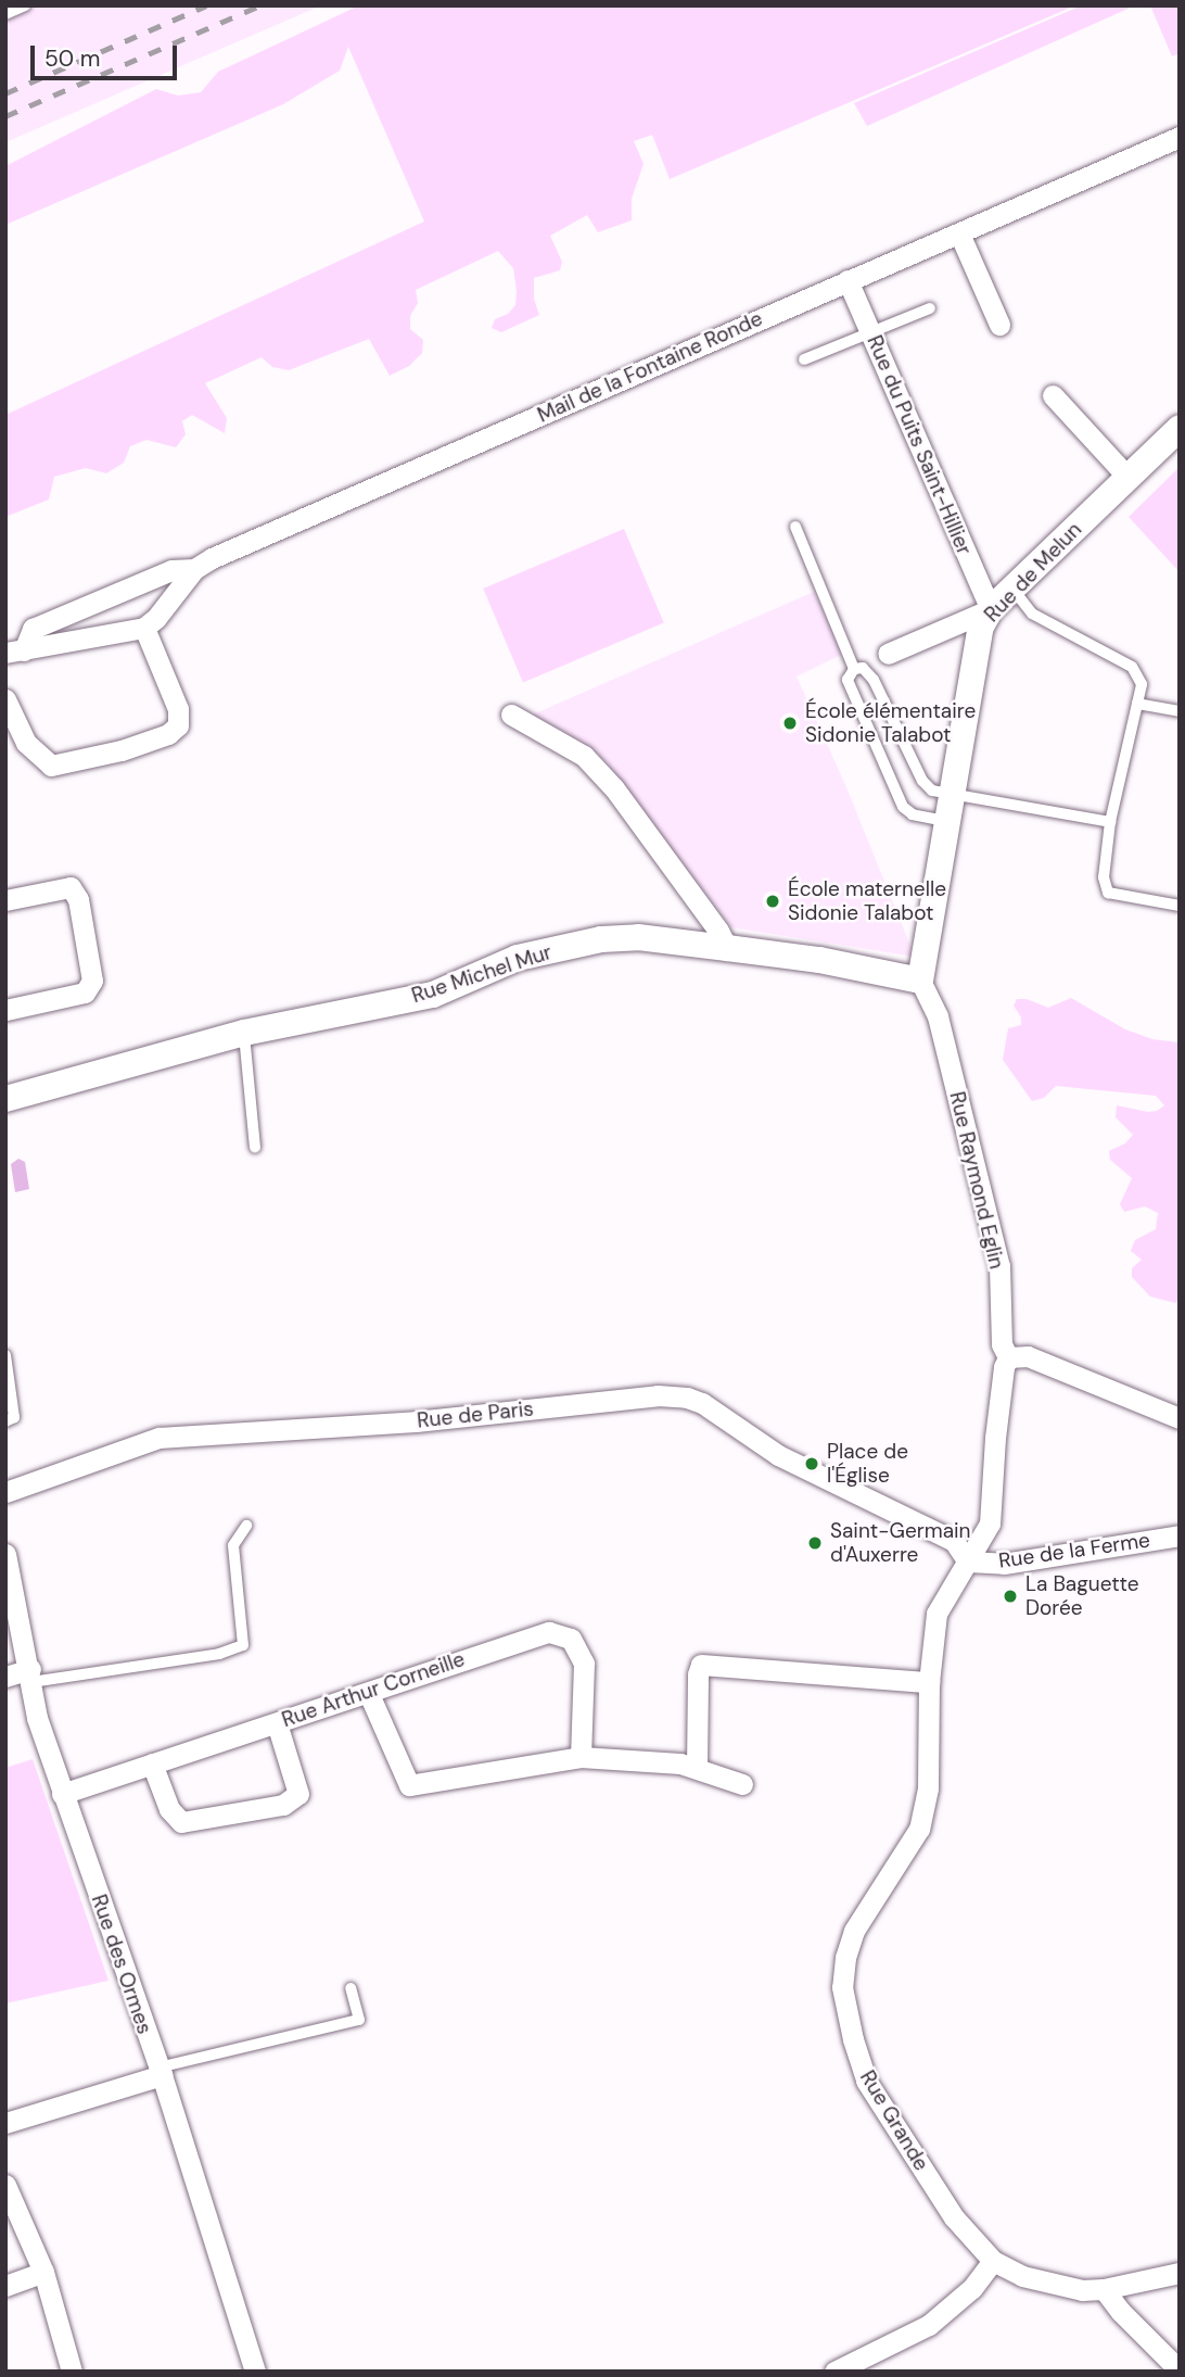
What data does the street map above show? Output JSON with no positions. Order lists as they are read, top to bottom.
{
  "streets": {
    "street": [
      "Mail de la Fontaine Ronde",
      "Rue du Puits Saint-Hillier",
      "Rue de Melun",
      "Rue Michel Mur",
      "Rue Raymond Eglin",
      "Rue de Paris",
      "Rue de la Ferme",
      "Rue Arthur Corneille",
      "Rue des Ormes",
      "Rue Grande"
    ]
  },
  "crossings": [
    ["Mail de la Fontaine Ronde", "Rue du Puits Saint-Hillier"],
    ["Rue du Puits Saint-Hillier", "Rue de Melun"],
    ["Rue de Melun", "Rue Michel Mur"],
    ["Rue de Melun", "Rue Raymond Eglin"],
    ["Rue Michel Mur", "Rue Raymond Eglin"],
    ["Rue Raymond Eglin", "Rue de Paris"],
    ["Rue Raymond Eglin", "Rue de la Ferme"],
    ["Rue de Paris", "Rue de la Ferme"],
    ["Rue Arthur Corneille", "Rue des Ormes"]
  ],
  "places": [
    "École élémentaire Sidonie Talabot",
    "École maternelle Sidonie Talabot",
    "Place de l'Église",
    "Saint-Germain d'Auxerre",
    "La Baguette Dorée"
  ],
  "scale_bar": "50 m"
}
